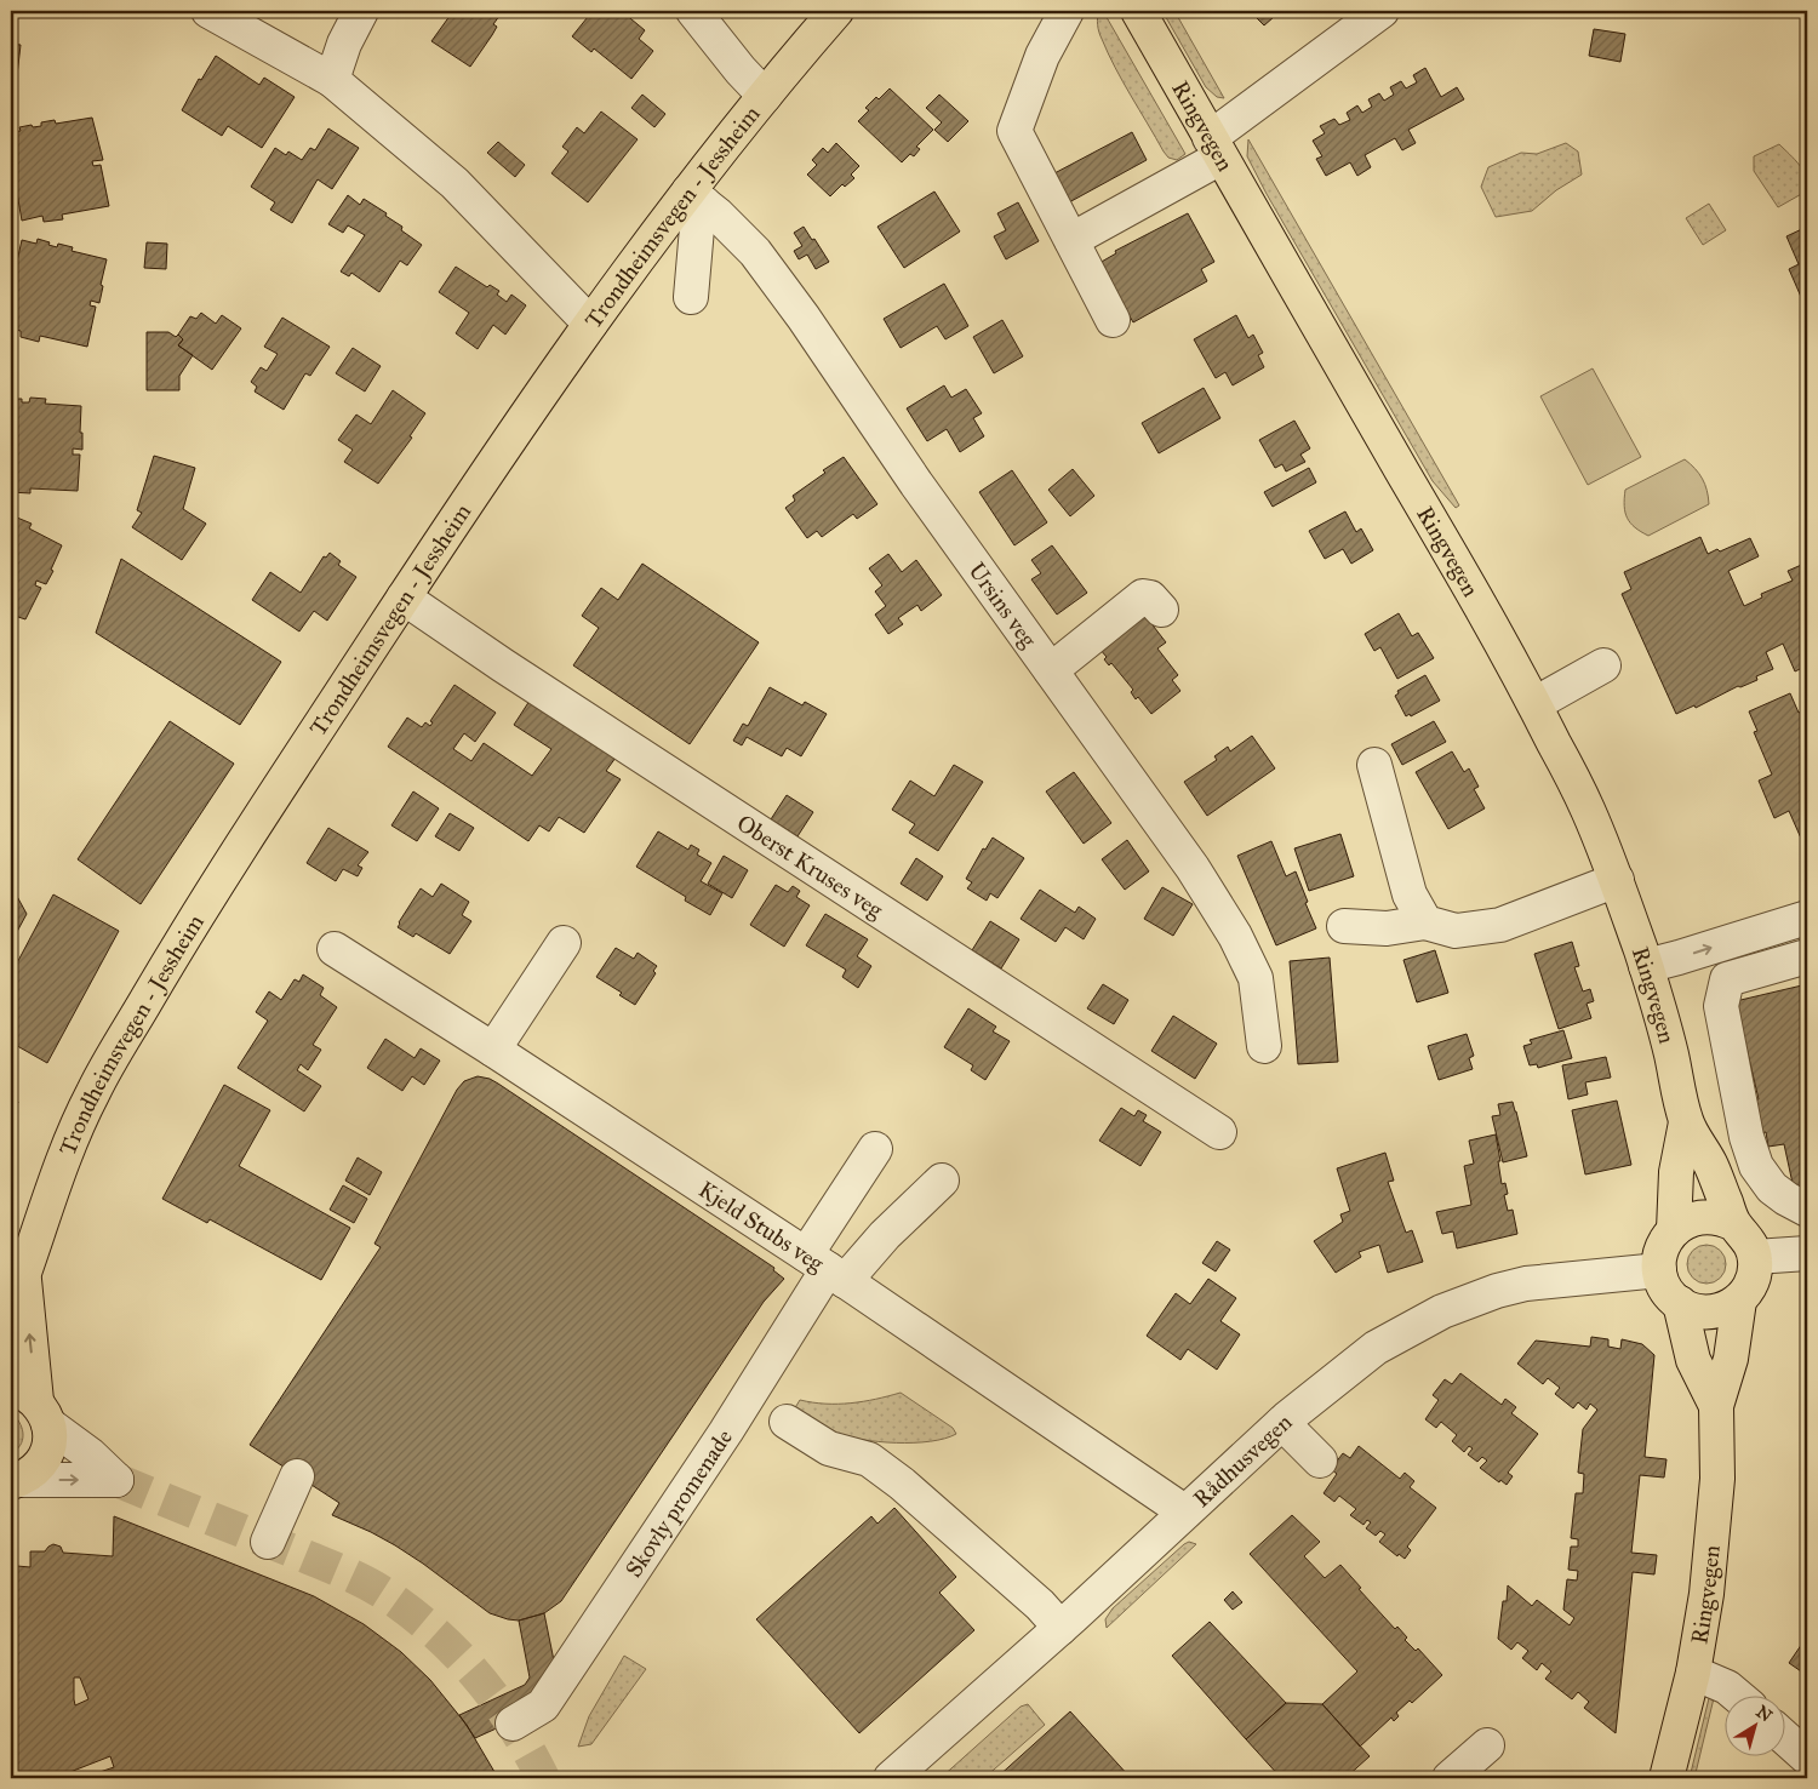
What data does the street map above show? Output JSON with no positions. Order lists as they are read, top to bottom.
{
  "streets": {
    "main road": ["Ringvegen", "Trondheimsvegen - Jessheim"],
    "street": [
      "Ursins veg",
      "Oberst Kruses veg",
      "Kjeld Stubs veg",
      "Rådhusvegen",
      "Skovly promenade"
    ]
  },
  "crossings": [
    ["Ringvegen", "Rådhusvegen"],
    ["Trondheimsvegen - Jessheim", "Ursins veg"],
    ["Trondheimsvegen - Jessheim", "Oberst Kruses veg"],
    ["Kjeld Stubs veg", "Rådhusvegen"],
    ["Kjeld Stubs veg", "Skovly promenade"]
  ],
  "north": "top right"
}
